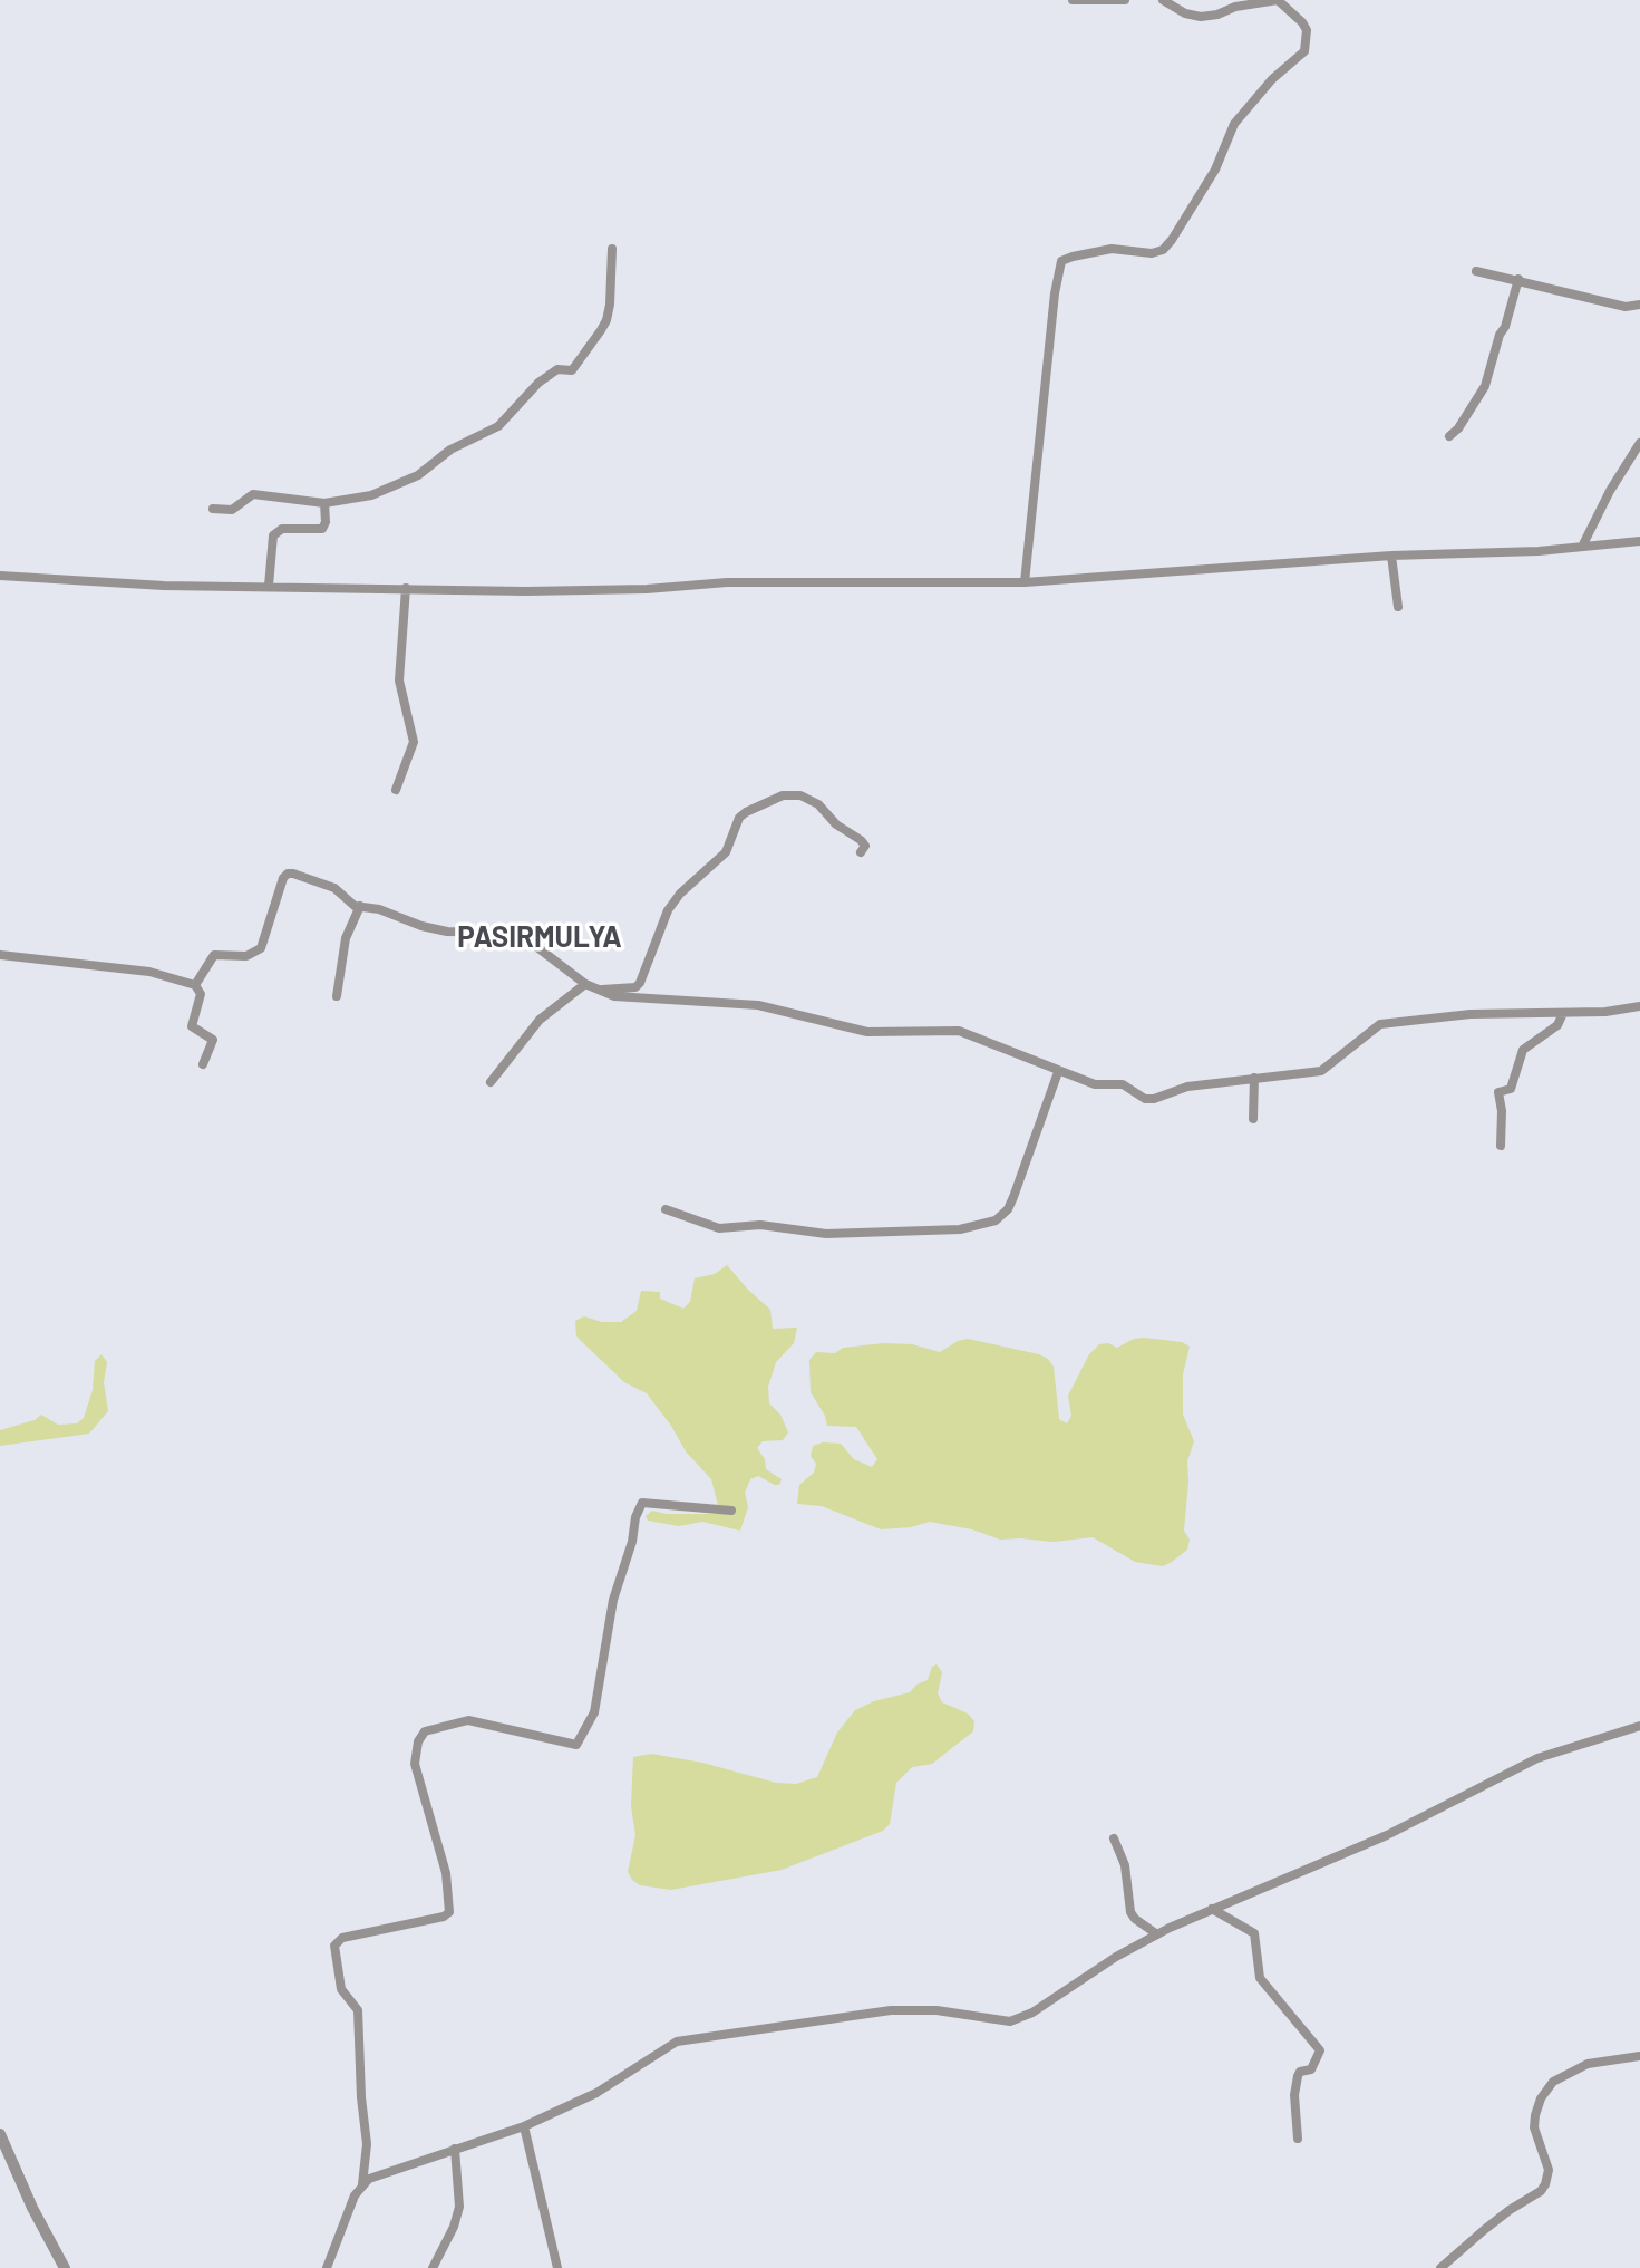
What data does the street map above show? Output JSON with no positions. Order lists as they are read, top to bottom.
{
  "districts": ["PASIRMULYA"]
}
